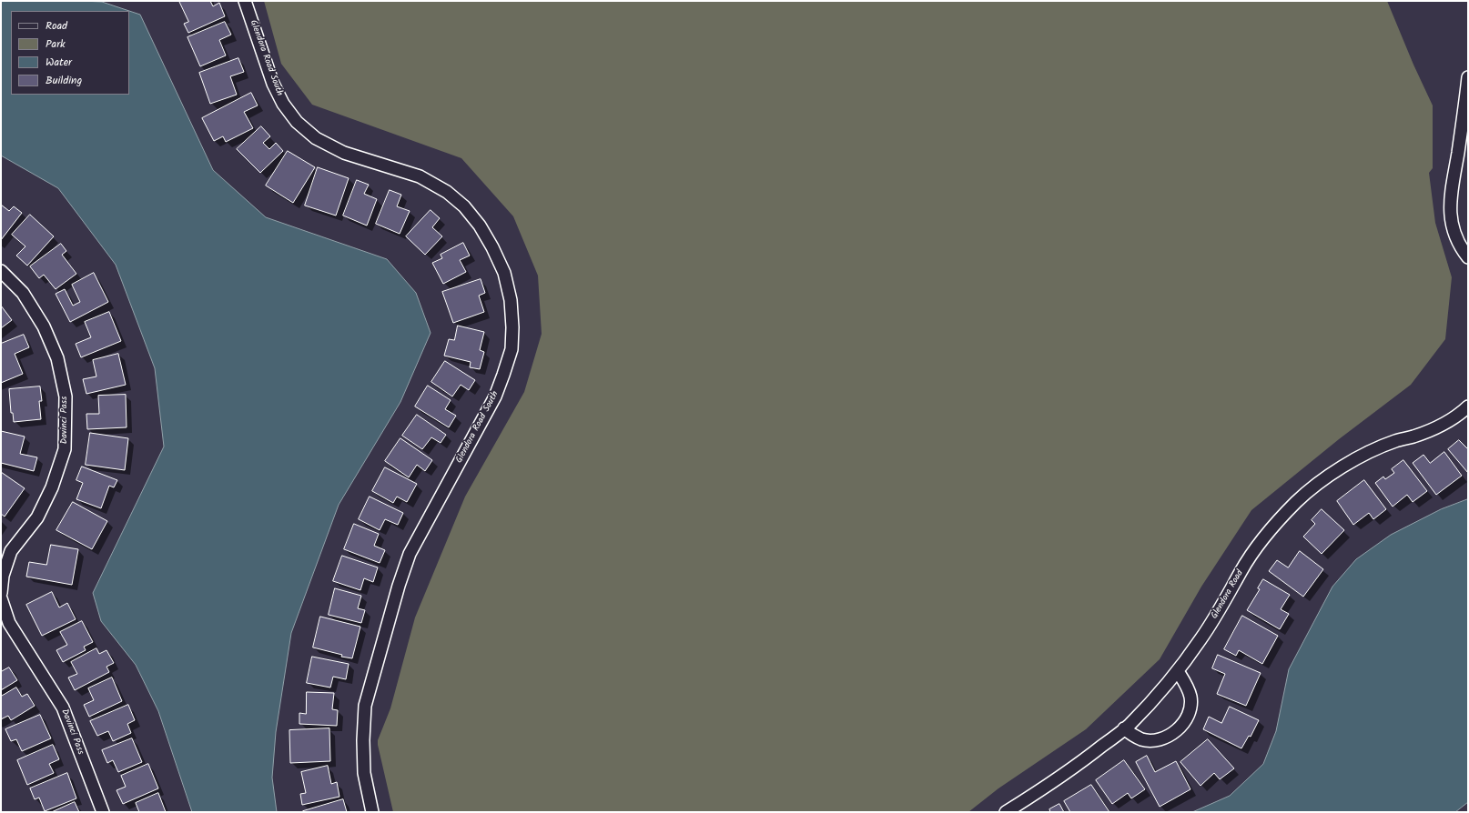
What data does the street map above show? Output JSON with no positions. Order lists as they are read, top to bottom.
{
  "streets": {
    "street": ["Glendora Road South", "Davinci Pass", "Glendora Road"]
  },
  "legend": [
    "Road",
    "Park",
    "Water",
    "Building"
  ]
}
